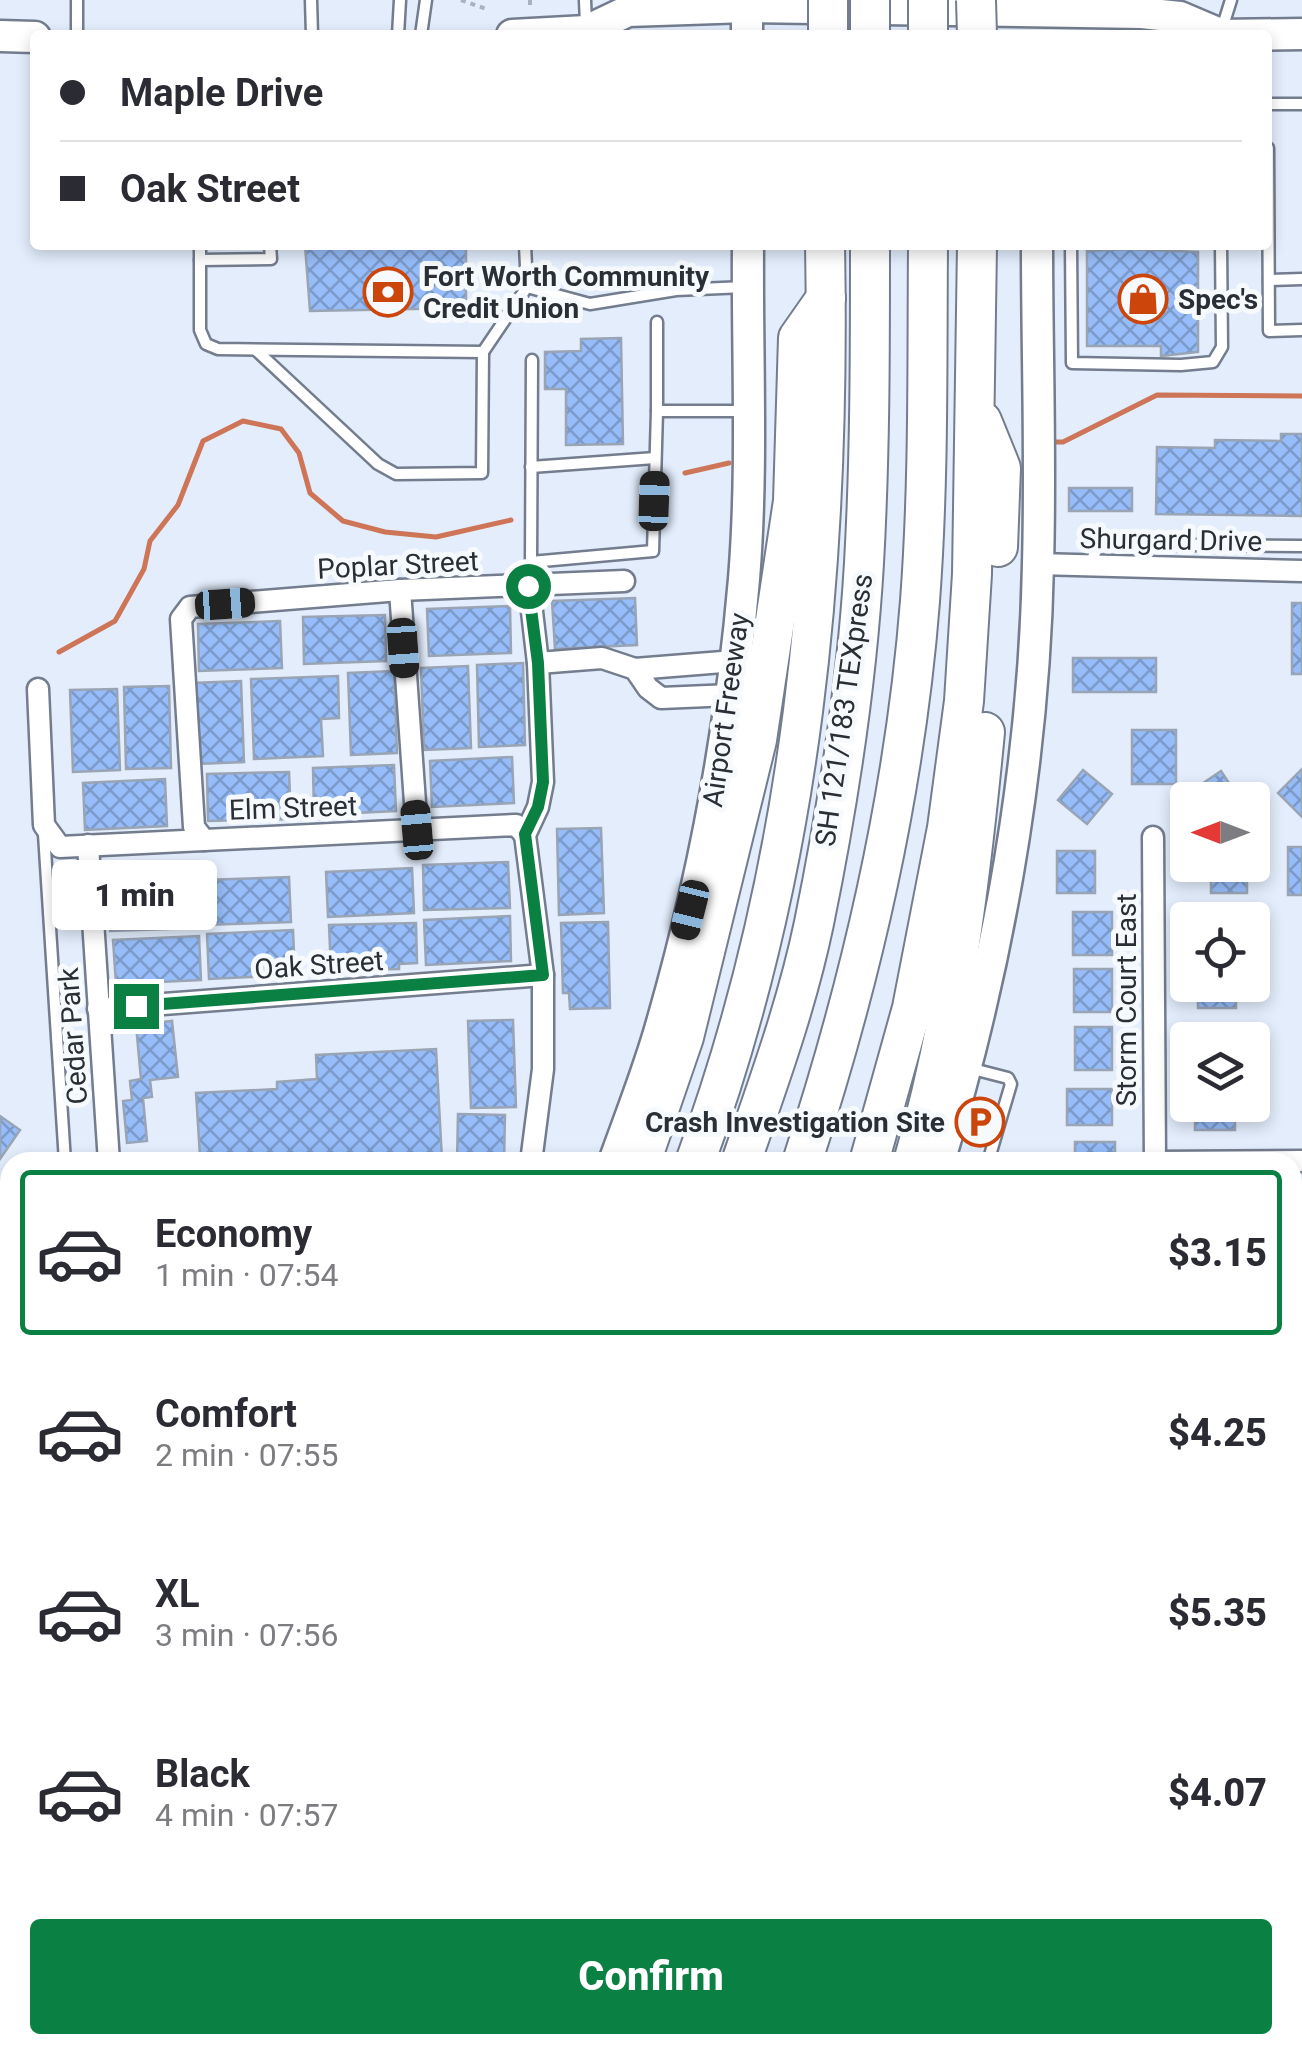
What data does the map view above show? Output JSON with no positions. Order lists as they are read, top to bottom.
{
  "streets": {
    "highway": ["SH 121/183 TEXpress"],
    "main road": ["Airport Freeway"],
    "street": [
      "Shurgard Drive",
      "Poplar Street",
      "Elm Street",
      "Oak Street",
      "Storm Court East",
      "Cedar Park"
    ]
  },
  "crossings": [
    ["Poplar Street", "Elm Street"],
    ["Elm Street", "Cedar Park"],
    ["Oak Street", "Cedar Park"]
  ],
  "places": {
    "bank": ["Fort Worth Community Credit Union"],
    "shop": ["Spec's"],
    "parking": ["Crash Investigation Site"]
  },
  "north": "left",
  "page": {
    "banner": ["Maple Drive", "Oak Street"],
    "bubble": "1 min",
    "list": [
      {
        "name": "Economy",
        "note": "1 min · 07:54",
        "value": "$3.15"
      },
      {
        "name": "Comfort",
        "note": "2 min · 07:55",
        "value": "$4.25"
      },
      {
        "name": "XL",
        "note": "3 min · 07:56",
        "value": "$5.35"
      },
      {
        "name": "Black",
        "note": "4 min · 07:57",
        "value": "$4.07"
      }
    ],
    "buttons": "Confirm"
  }
}
